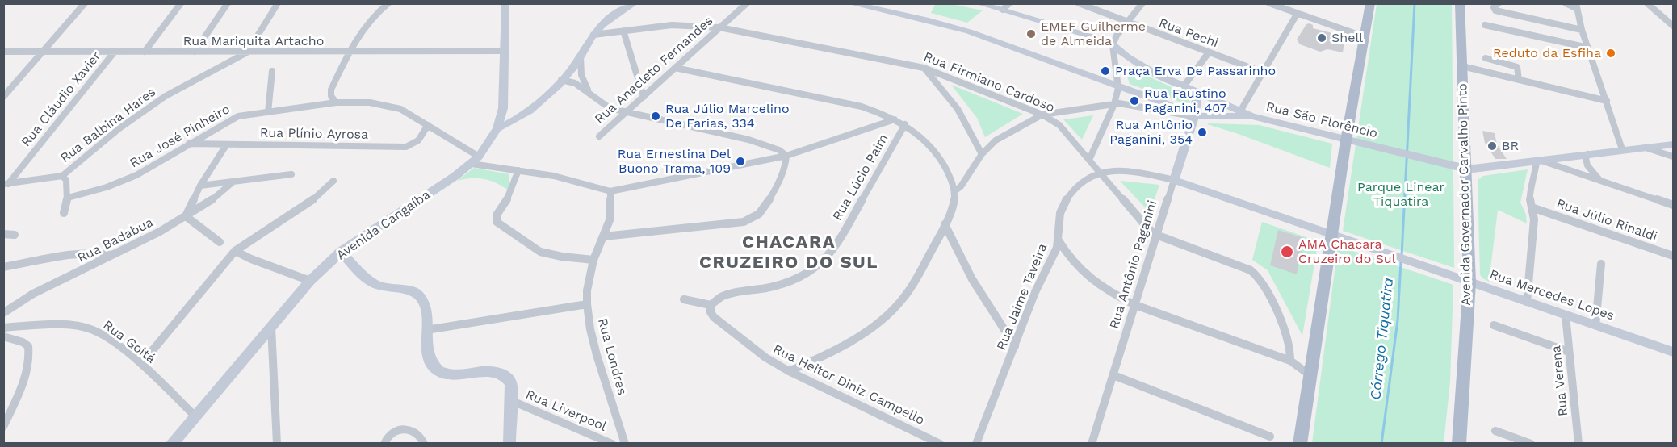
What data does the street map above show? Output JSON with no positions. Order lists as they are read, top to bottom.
{
  "streets": {
    "main road": ["Avenida Governador Carvalho Pinto"],
    "street": [
      "Rua Pechi",
      "Rua Mariquita Artacho",
      "Rua Anacleto Fernandes",
      "Rua Firmiano Cardoso",
      "Rua Cláudio Xavier",
      "Rua São Florêncio",
      "Rua Balbina Hares",
      "Rua Plínio Ayrosa",
      "Rua José Pinheiro",
      "Rua Lúcio Paim",
      "Rua Júlio Rinaldi",
      "Avenida Cangaíba",
      "Rua Badabua",
      "Rua Antônio Paganini",
      "Rua Mercedes Lopes",
      "Rua Jaime Taveira",
      "Rua Goitá",
      "Rua Londres",
      "Rua Verena",
      "Rua Heitor Diniz Campello",
      "Rua Liverpool"
    ]
  },
  "crossings": [
    ["Rua Mariquita Artacho", "Rua Cláudio Xavier"],
    ["Rua Mariquita Artacho", "Rua Balbina Hares"],
    ["Rua Mariquita Artacho", "Avenida Cangaíba"],
    ["Rua Anacleto Fernandes", "Rua Firmiano Cardoso"],
    ["Rua Firmiano Cardoso", "Rua Antônio Paganini"],
    ["Rua Firmiano Cardoso", "Rua Jaime Taveira"],
    ["Rua Cláudio Xavier", "Rua Balbina Hares"],
    ["Rua São Florêncio", "Avenida Governador Carvalho Pinto"],
    ["Rua São Florêncio", "Rua Antônio Paganini"],
    ["Rua Plínio Ayrosa", "Rua José Pinheiro"],
    ["Rua José Pinheiro", "Avenida Cangaíba"],
    ["Rua Lúcio Paim", "Rua Heitor Diniz Campello"],
    ["Avenida Governador Carvalho Pinto", "Rua Mercedes Lopes"],
    ["Avenida Cangaíba", "Rua Goitá"],
    ["Rua Antônio Paganini", "Rua Mercedes Lopes"],
    ["Rua Mercedes Lopes", "Rua Verena"]
  ],
  "districts": ["CHACARA CRUZEIRO DO SUL"],
  "water": ["Córrego Tiquatira"],
  "parks": ["Parque Linear Tiquatira"],
  "places": [
    "EMEF Guilherme de Almeida",
    "Shell",
    "Reduto da Esfiha",
    "Praça Erva De Passarinho",
    "Rua Faustino Paganini, 407",
    "Rua Júlio Marcelino De Farias, 334",
    "Rua Antônio Paganini, 354",
    "BR",
    "Rua Ernestina Del Buono Trama, 109",
    "AMA Chacara Cruzeiro do Sul"
  ]
}
